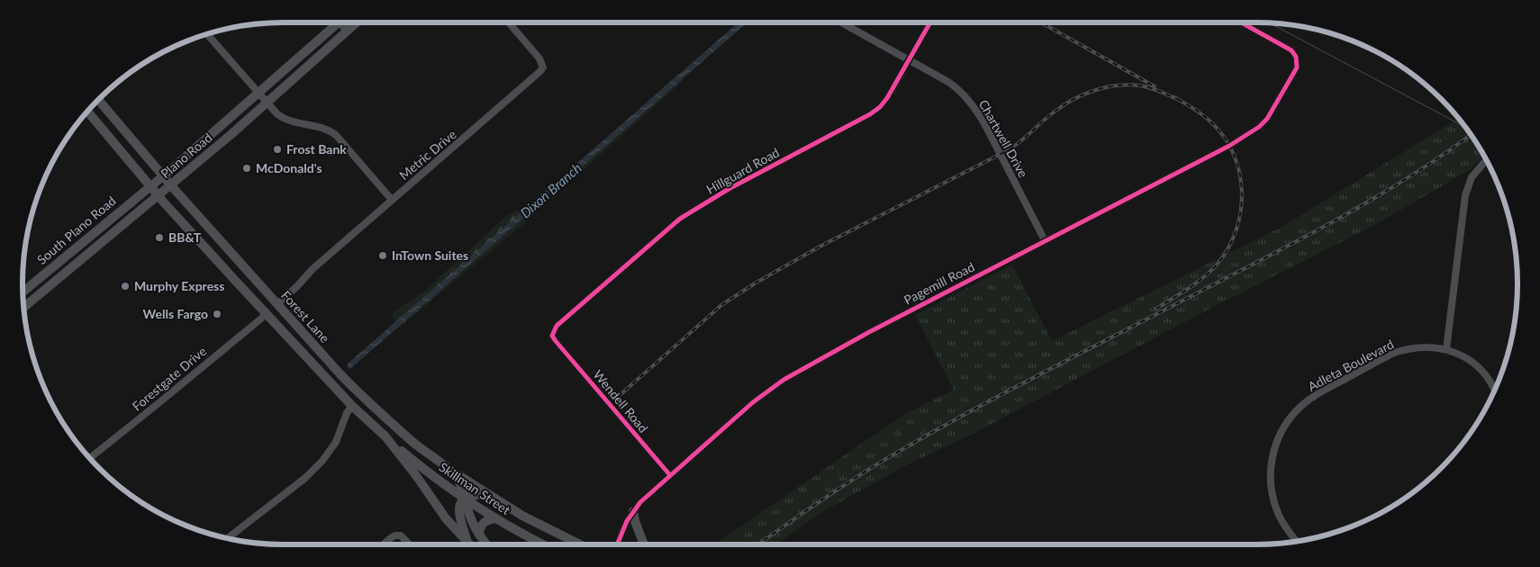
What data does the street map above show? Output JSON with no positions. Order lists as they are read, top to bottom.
{
  "streets": {
    "main road": [
      "Plano Road",
      "South Plano Road",
      "Forest Lane",
      "Skillman Street"
    ],
    "street": [
      "Chartwell Drive",
      "Metric Drive",
      "Hillguard Road",
      "Pagemill Road",
      "Adleta Boulevard",
      "Forestgate Drive",
      "Wendell Road"
    ]
  },
  "crossings": [
    ["Chartwell Drive", "Hillguard Road"],
    ["Chartwell Drive", "Pagemill Road"],
    ["Metric Drive", "Forest Lane"],
    ["Plano Road", "South Plano Road"],
    ["Plano Road", "Forest Lane"],
    ["Hillguard Road", "Wendell Road"],
    ["South Plano Road", "Forest Lane"],
    ["Pagemill Road", "Wendell Road"],
    ["Forest Lane", "Forestgate Drive"],
    ["Forest Lane", "Skillman Street"]
  ],
  "water": ["Dixon Branch"],
  "places": [
    "Frost Bank",
    "McDonald's",
    "BB&T",
    "InTown Suites",
    "Murphy Express",
    "Wells Fargo"
  ]
}
